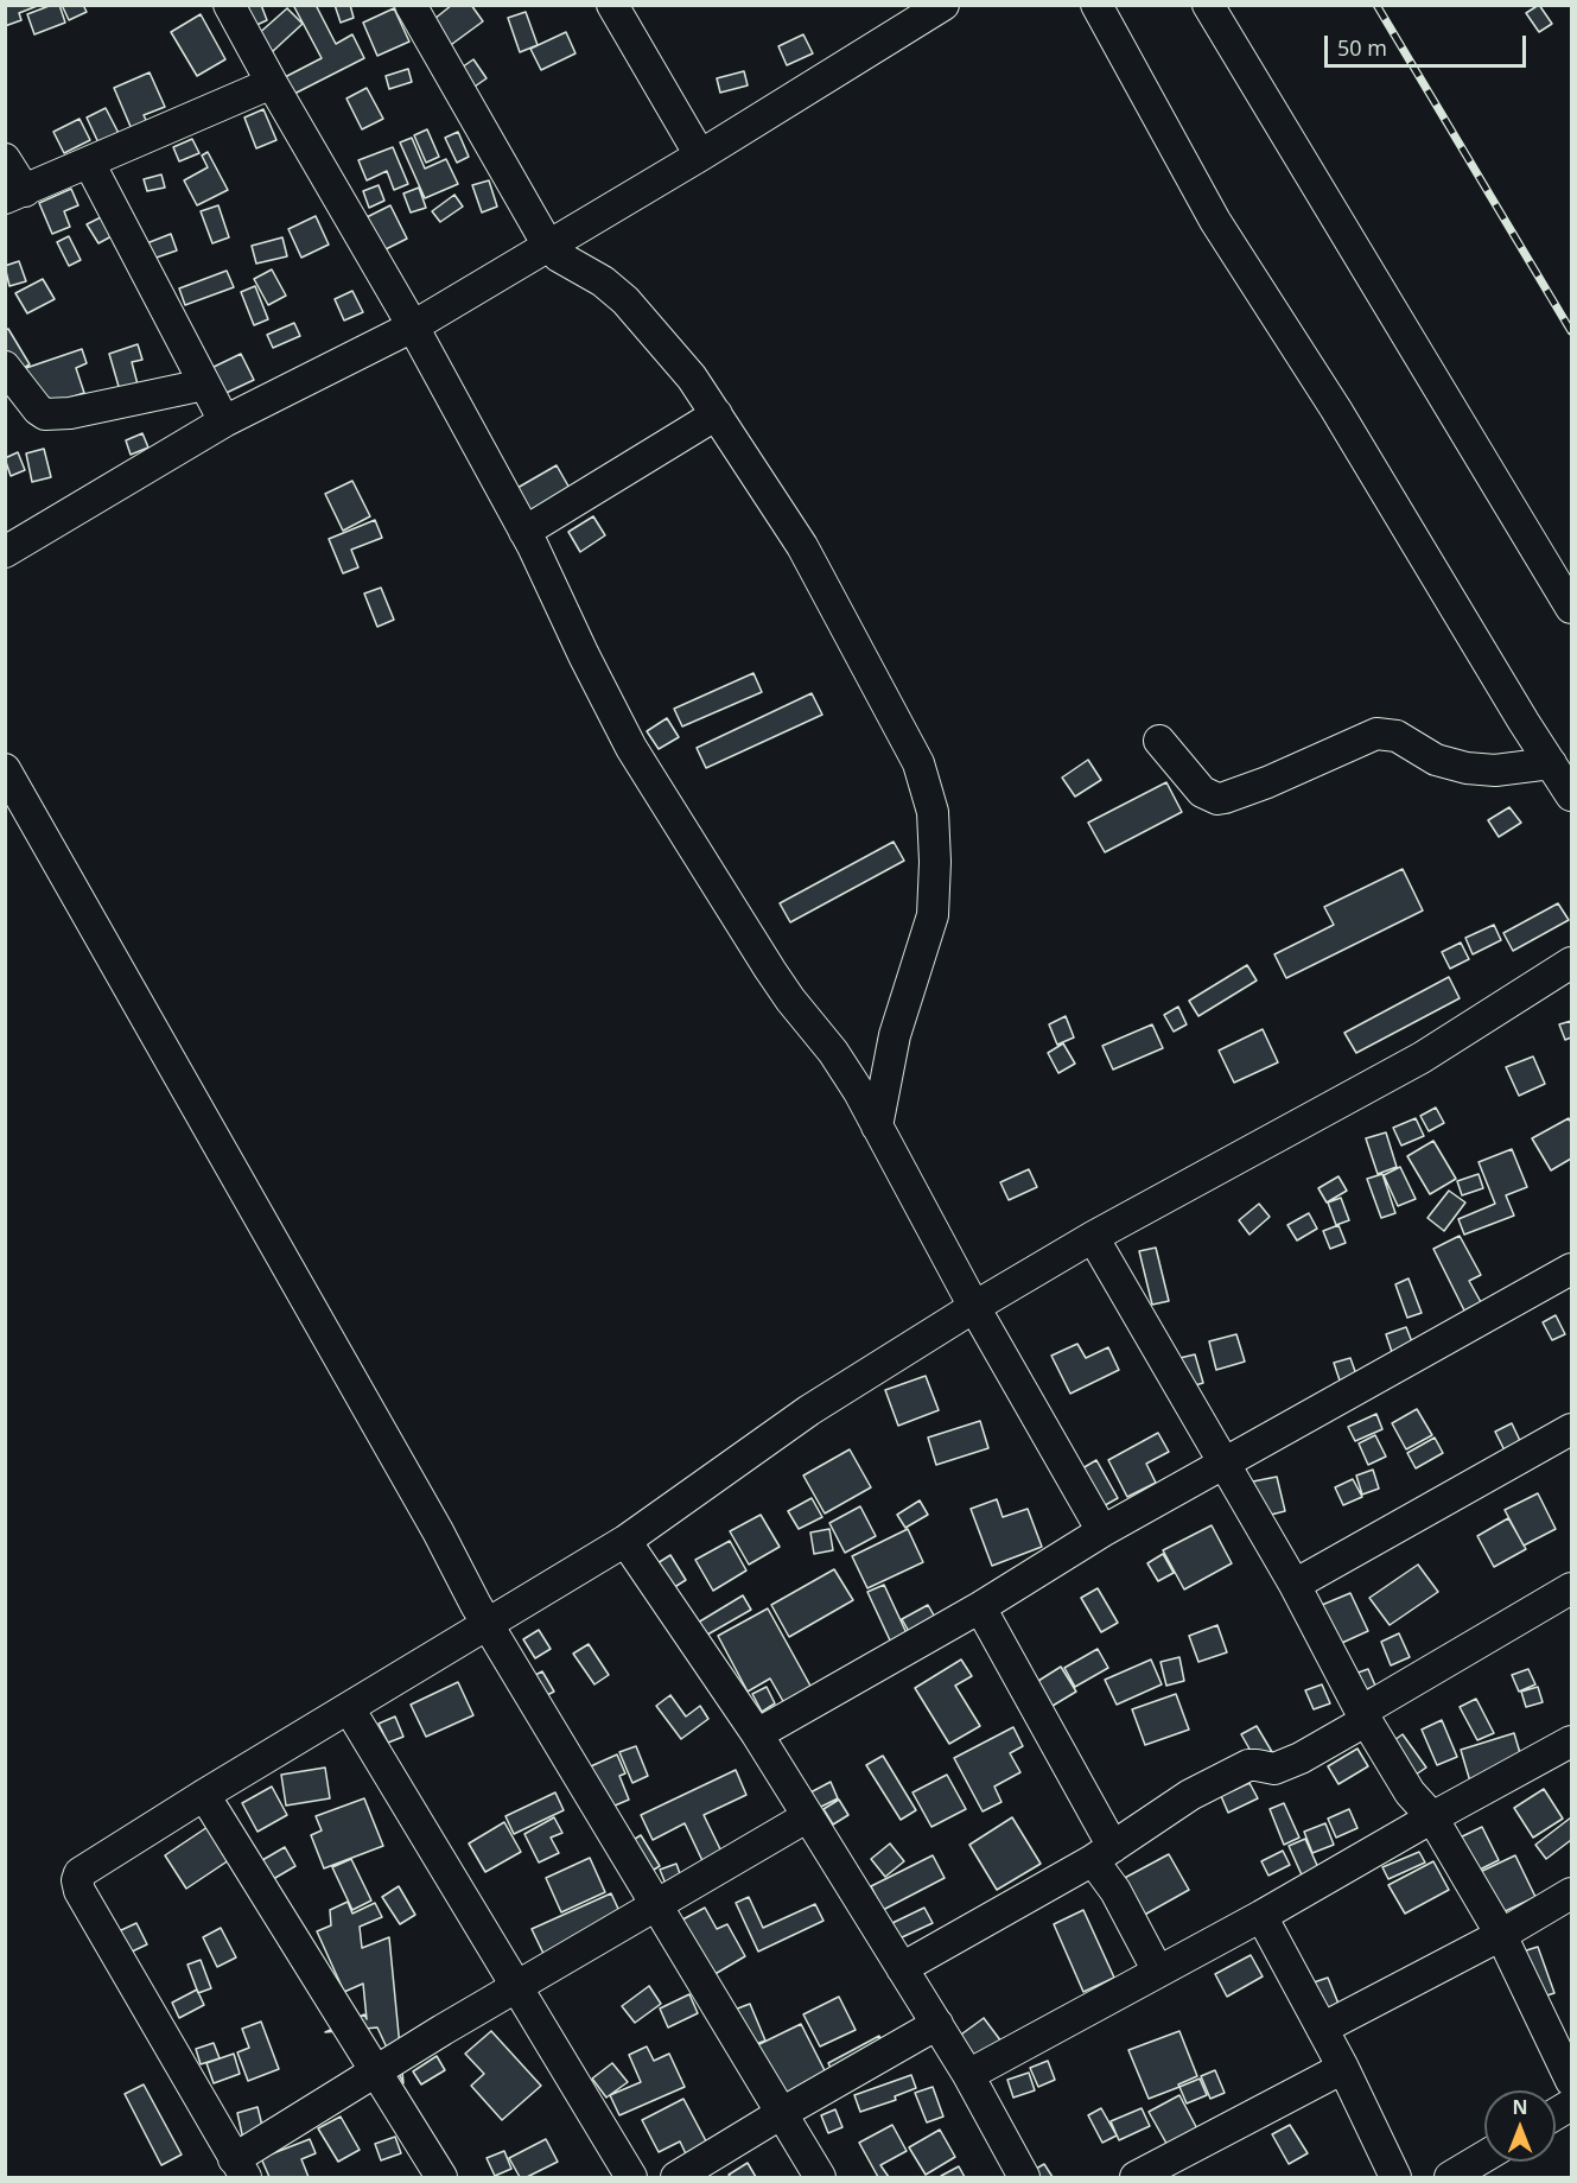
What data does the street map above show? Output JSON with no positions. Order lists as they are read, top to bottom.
{
  "scale_bar": "50 m",
  "north": "top"
}
